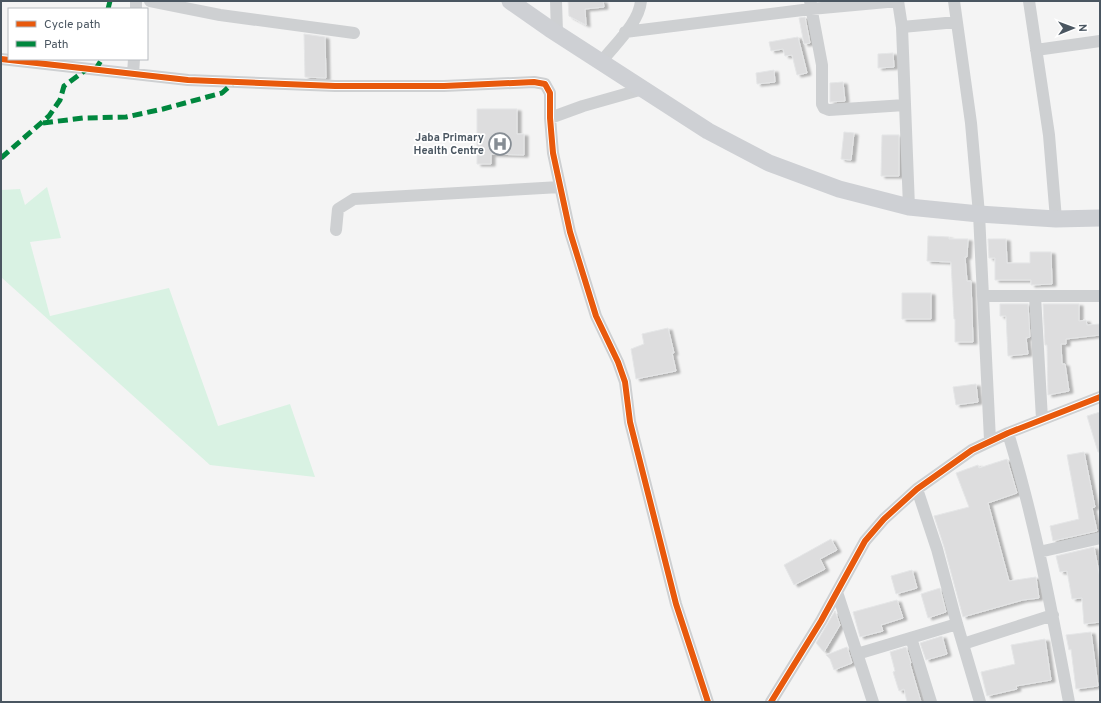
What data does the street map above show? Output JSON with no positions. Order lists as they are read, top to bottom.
{
  "places": {
    "hospital": ["Jaba Primary Health Centre"]
  },
  "legend": ["Cycle path", "Path"],
  "north": "right"
}
